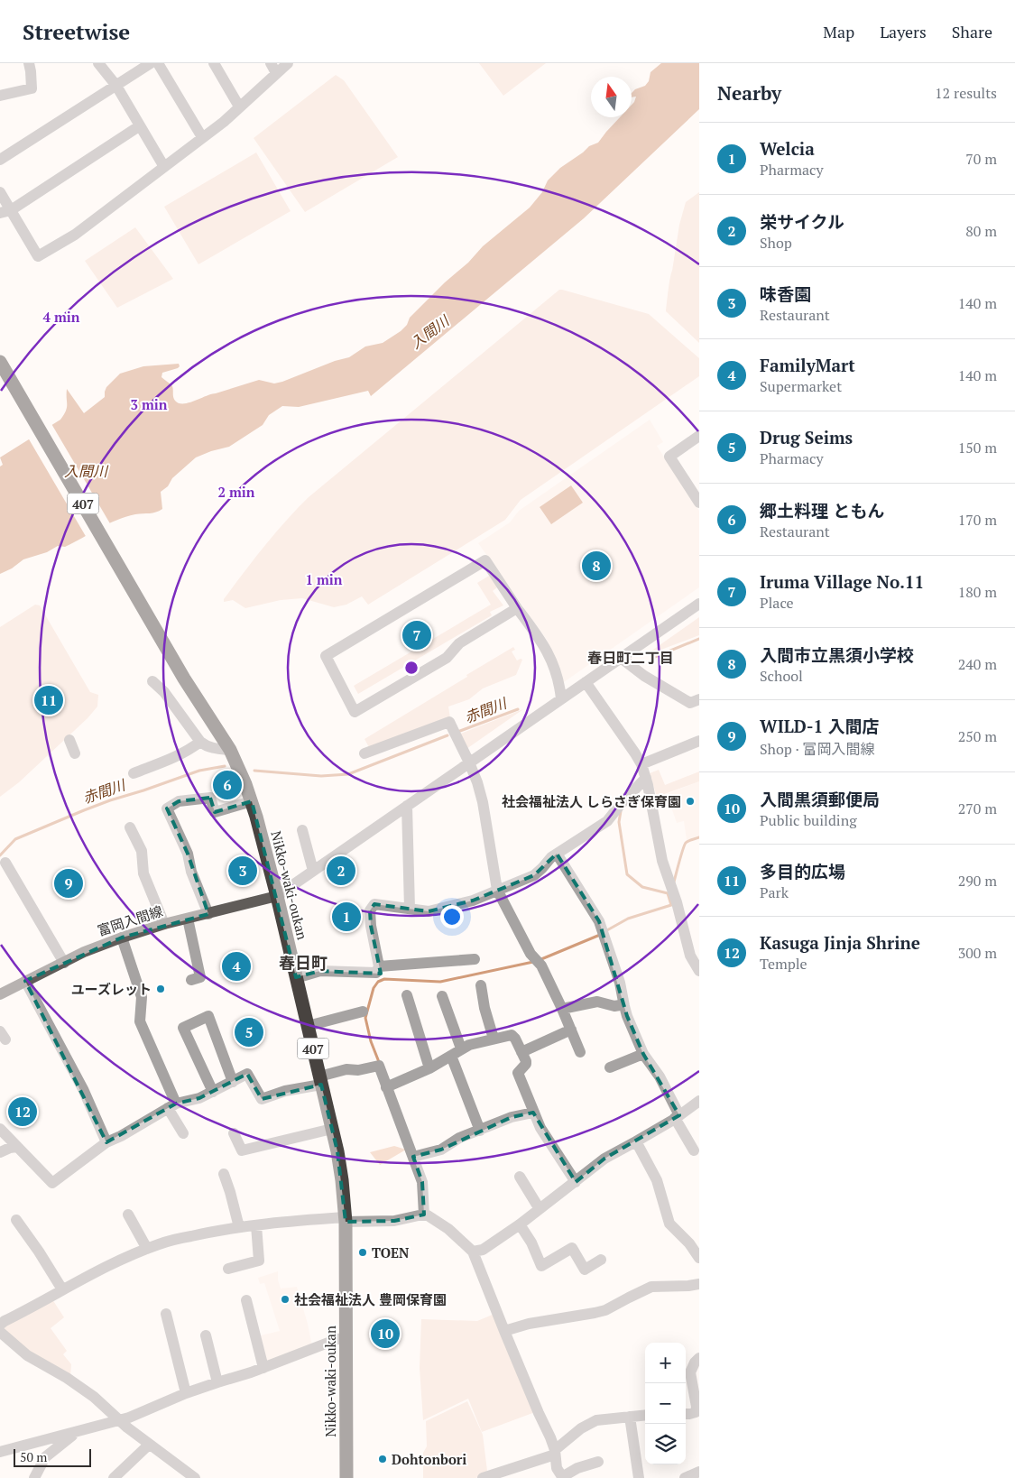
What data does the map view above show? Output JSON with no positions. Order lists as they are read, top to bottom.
{
  "streets": {
    "highway": ["407", "Nikko-waki-oukan"],
    "main road": ["富岡入間線"]
  },
  "crossings": [
    ["Nikko-waki-oukan", "富岡入間線"]
  ],
  "districts": ["春日町二丁目", "春日町"],
  "water": ["入間川", "赤間川"],
  "places": [
    "社会福祉法人 しらさぎ保育園",
    "ユーズレット",
    "TOEN",
    "社会福祉法人 豊岡保育園",
    "Dohtonbori"
  ],
  "scale_bar": "50 m",
  "north": "top",
  "page": {
    "header": "Streetwise",
    "nav": ["Map", "Layers", "Share"],
    "heading": ["Nearby", "12 results"],
    "list": [
      {
        "mark": "1",
        "name": "Welcia",
        "note": "Pharmacy",
        "value": "70 m"
      },
      {
        "mark": "2",
        "name": "栄サイクル",
        "note": "Shop",
        "value": "80 m"
      },
      {
        "mark": "3",
        "name": "味香園",
        "note": "Restaurant",
        "value": "140 m"
      },
      {
        "mark": "4",
        "name": "FamilyMart",
        "note": "Supermarket",
        "value": "140 m"
      },
      {
        "mark": "5",
        "name": "Drug Seims",
        "note": "Pharmacy",
        "value": "150 m"
      },
      {
        "mark": "6",
        "name": "郷土料理 ともん",
        "note": "Restaurant",
        "value": "170 m"
      },
      {
        "mark": "7",
        "name": "Iruma Village No.11",
        "note": "Place",
        "value": "180 m"
      },
      {
        "mark": "8",
        "name": "入間市立黒須小学校",
        "note": "School",
        "value": "240 m"
      },
      {
        "mark": "9",
        "name": "WILD-1 入間店",
        "note": "Shop · 富岡入間線",
        "value": "250 m"
      },
      {
        "mark": "10",
        "name": "入間黒須郵便局",
        "note": "Public building",
        "value": "270 m"
      },
      {
        "mark": "11",
        "name": "多目的広場",
        "note": "Park",
        "value": "290 m"
      },
      {
        "mark": "12",
        "name": "Kasuga Jinja Shrine",
        "note": "Temple",
        "value": "300 m"
      }
    ],
    "pins": [
      "8",
      "7",
      "11",
      "6",
      "2",
      "3",
      "9",
      "1",
      "4",
      "5",
      "12",
      "10"
    ],
    "map_buttons": ["+", "−"],
    "scale": "50 m"
  },
  "rings": [
    "4 min",
    "3 min",
    "2 min",
    "1 min"
  ]
}
